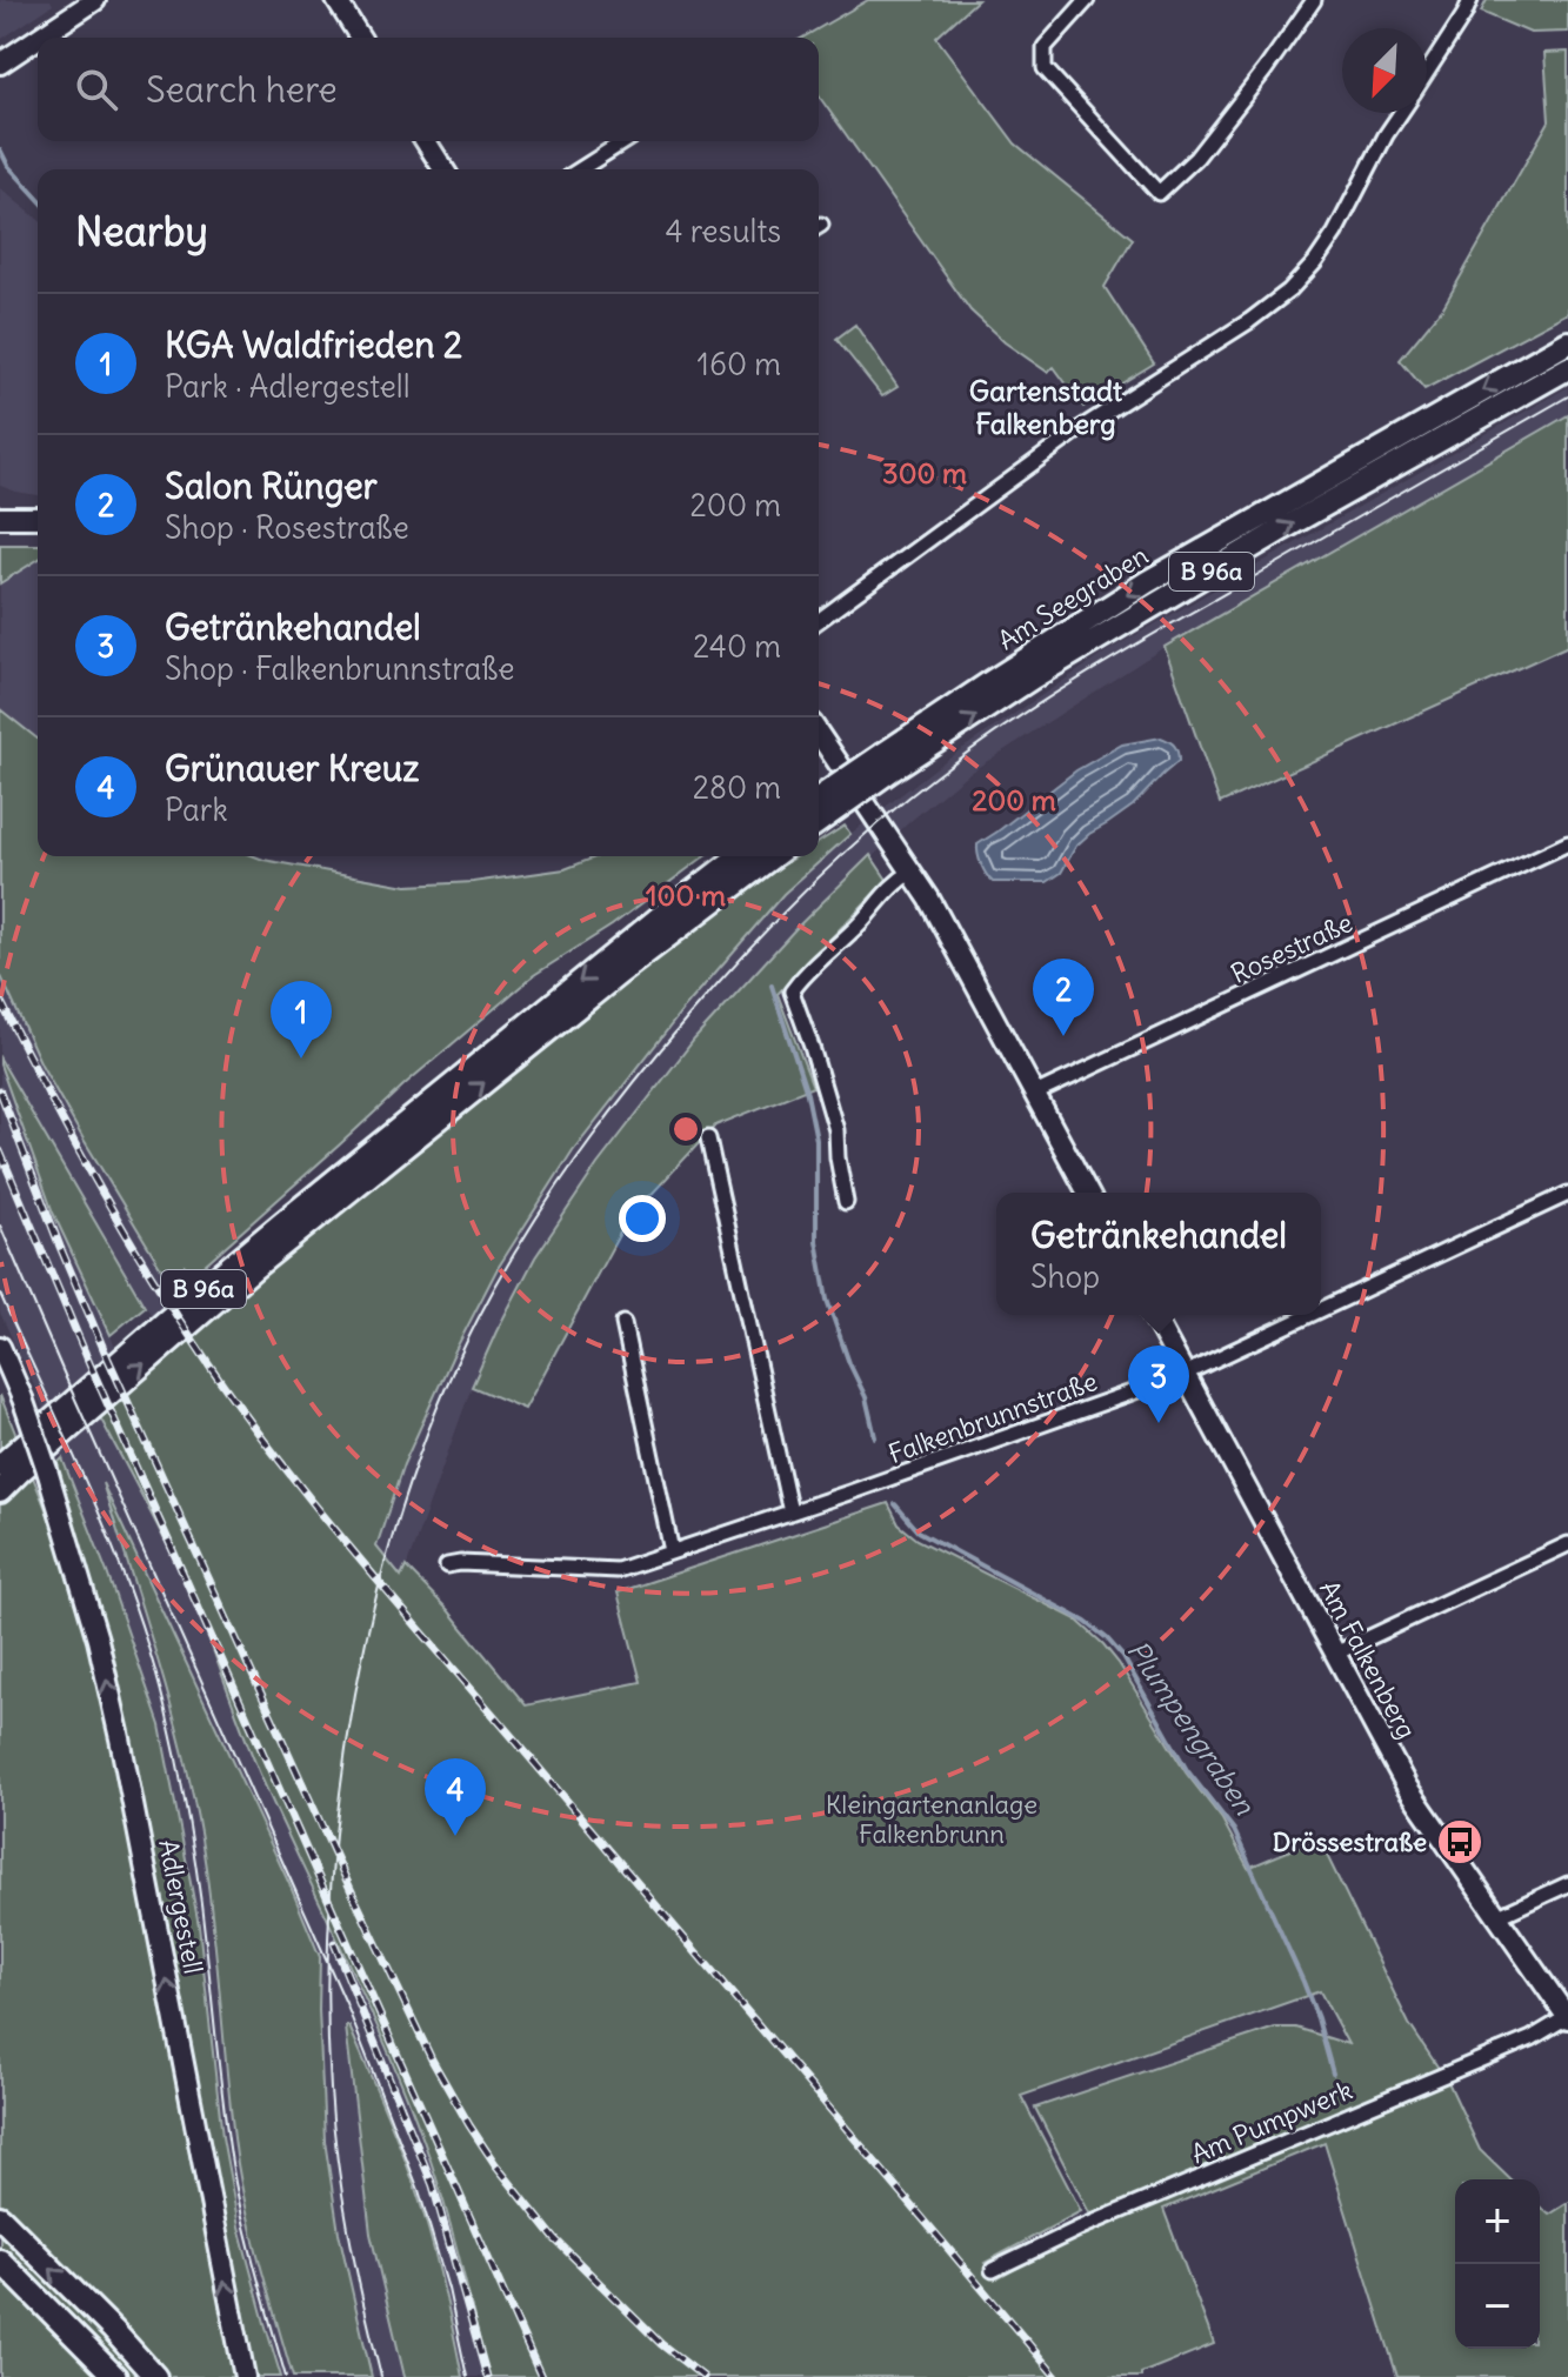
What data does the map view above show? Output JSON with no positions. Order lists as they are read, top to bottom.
{
  "streets": {
    "main road": ["B 96a", "Am Seegraben"],
    "street": [
      "Rosestraße",
      "Falkenbrunnstraße",
      "Am Falkenberg",
      "Adlergestell",
      "Am Pumpwerk"
    ]
  },
  "crossings": [
    ["Falkenbrunnstraße", "Am Falkenberg"],
    ["Am Falkenberg", "Am Pumpwerk"]
  ],
  "one_way": ["Adlergestell"],
  "districts": ["Gartenstadt Falkenberg"],
  "water": ["Plumpengraben"],
  "parks": ["Kleingartenanlage Falkenbrunn"],
  "places": {
    "bus stop": ["Drössestraße"]
  },
  "north": "bottom left",
  "page": {
    "search": "Search here",
    "heading": ["Nearby", "4 results"],
    "list": [
      {
        "mark": "1",
        "name": "KGA Waldfrieden 2",
        "note": "Park · Adlergestell",
        "value": "160 m"
      },
      {
        "mark": "2",
        "name": "Salon Rünger",
        "note": "Shop · Rosestraße",
        "value": "200 m"
      },
      {
        "mark": "3",
        "name": "Getränkehandel",
        "note": "Shop · Falkenbrunnstraße",
        "value": "240 m"
      },
      {
        "mark": "4",
        "name": "Grünauer Kreuz",
        "note": "Park",
        "value": "280 m"
      }
    ],
    "pins": [
      "2",
      "1",
      "3",
      "4"
    ],
    "popup": ["Getränkehandel", "Shop"],
    "map_buttons": ["+", "−"]
  },
  "rings": ["300 m", "200 m", "100 m"]
}
